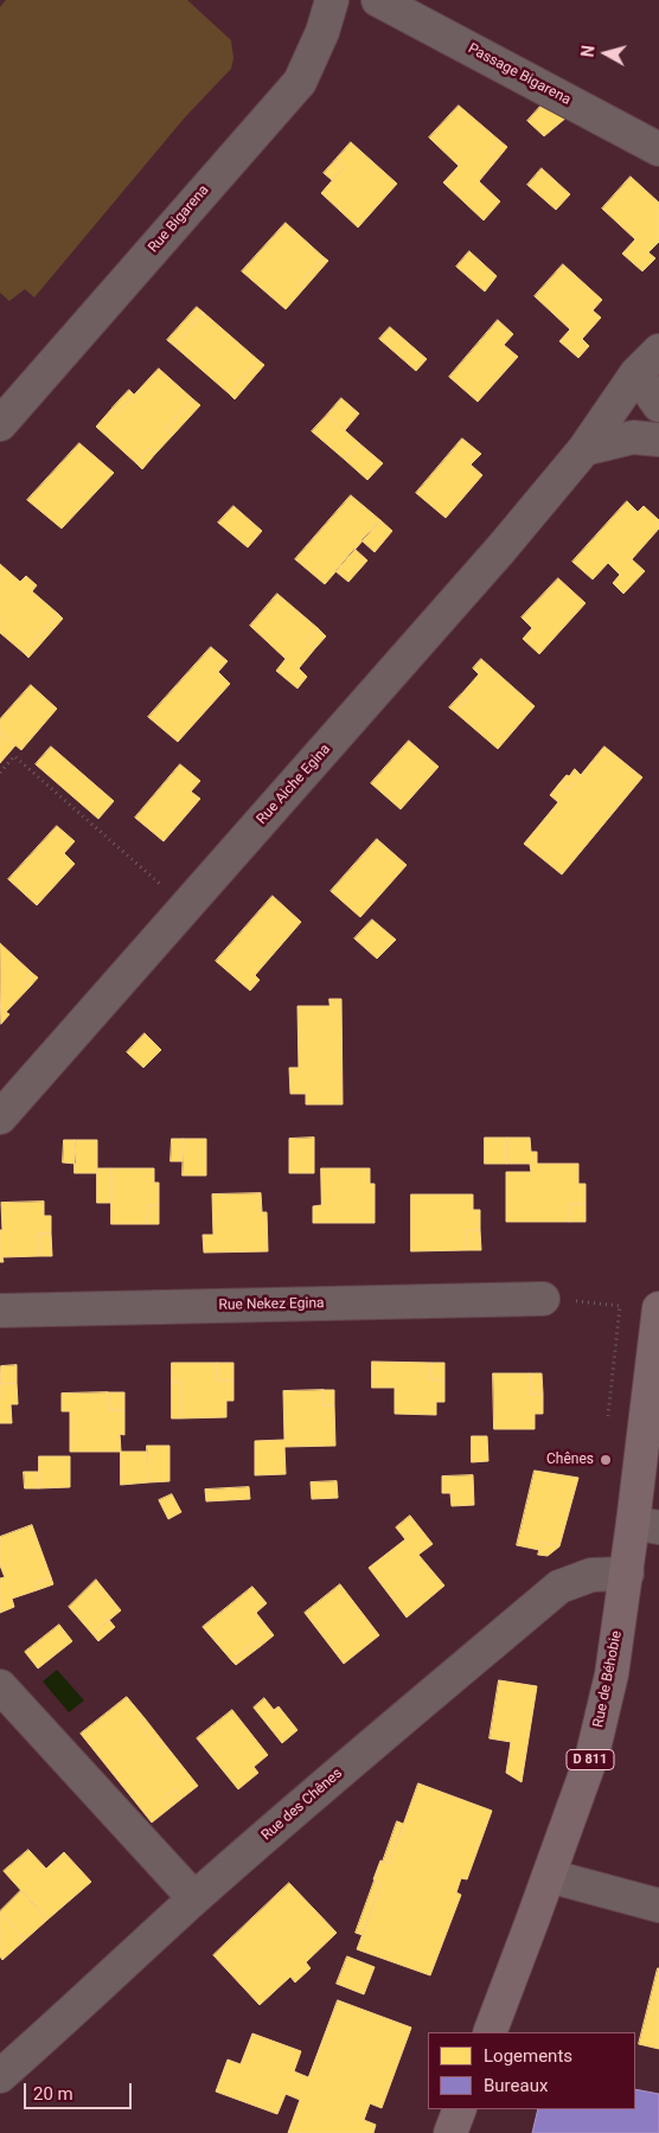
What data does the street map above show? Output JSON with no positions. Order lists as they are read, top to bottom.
{
  "streets": {
    "main road": ["Rue de Béhobie", "D 811"],
    "street": [
      "Passage Bigarena",
      "Rue Bigarena",
      "Rue Aiche Egina",
      "Rue Nekez Egina",
      "Rue des Chênes"
    ]
  },
  "crossings": [
    ["Rue de Béhobie", "Rue des Chênes"]
  ],
  "places": ["Chênes"],
  "legend": ["Logements", "Bureaux"],
  "scale_bar": "20 m",
  "north": "left"
}
